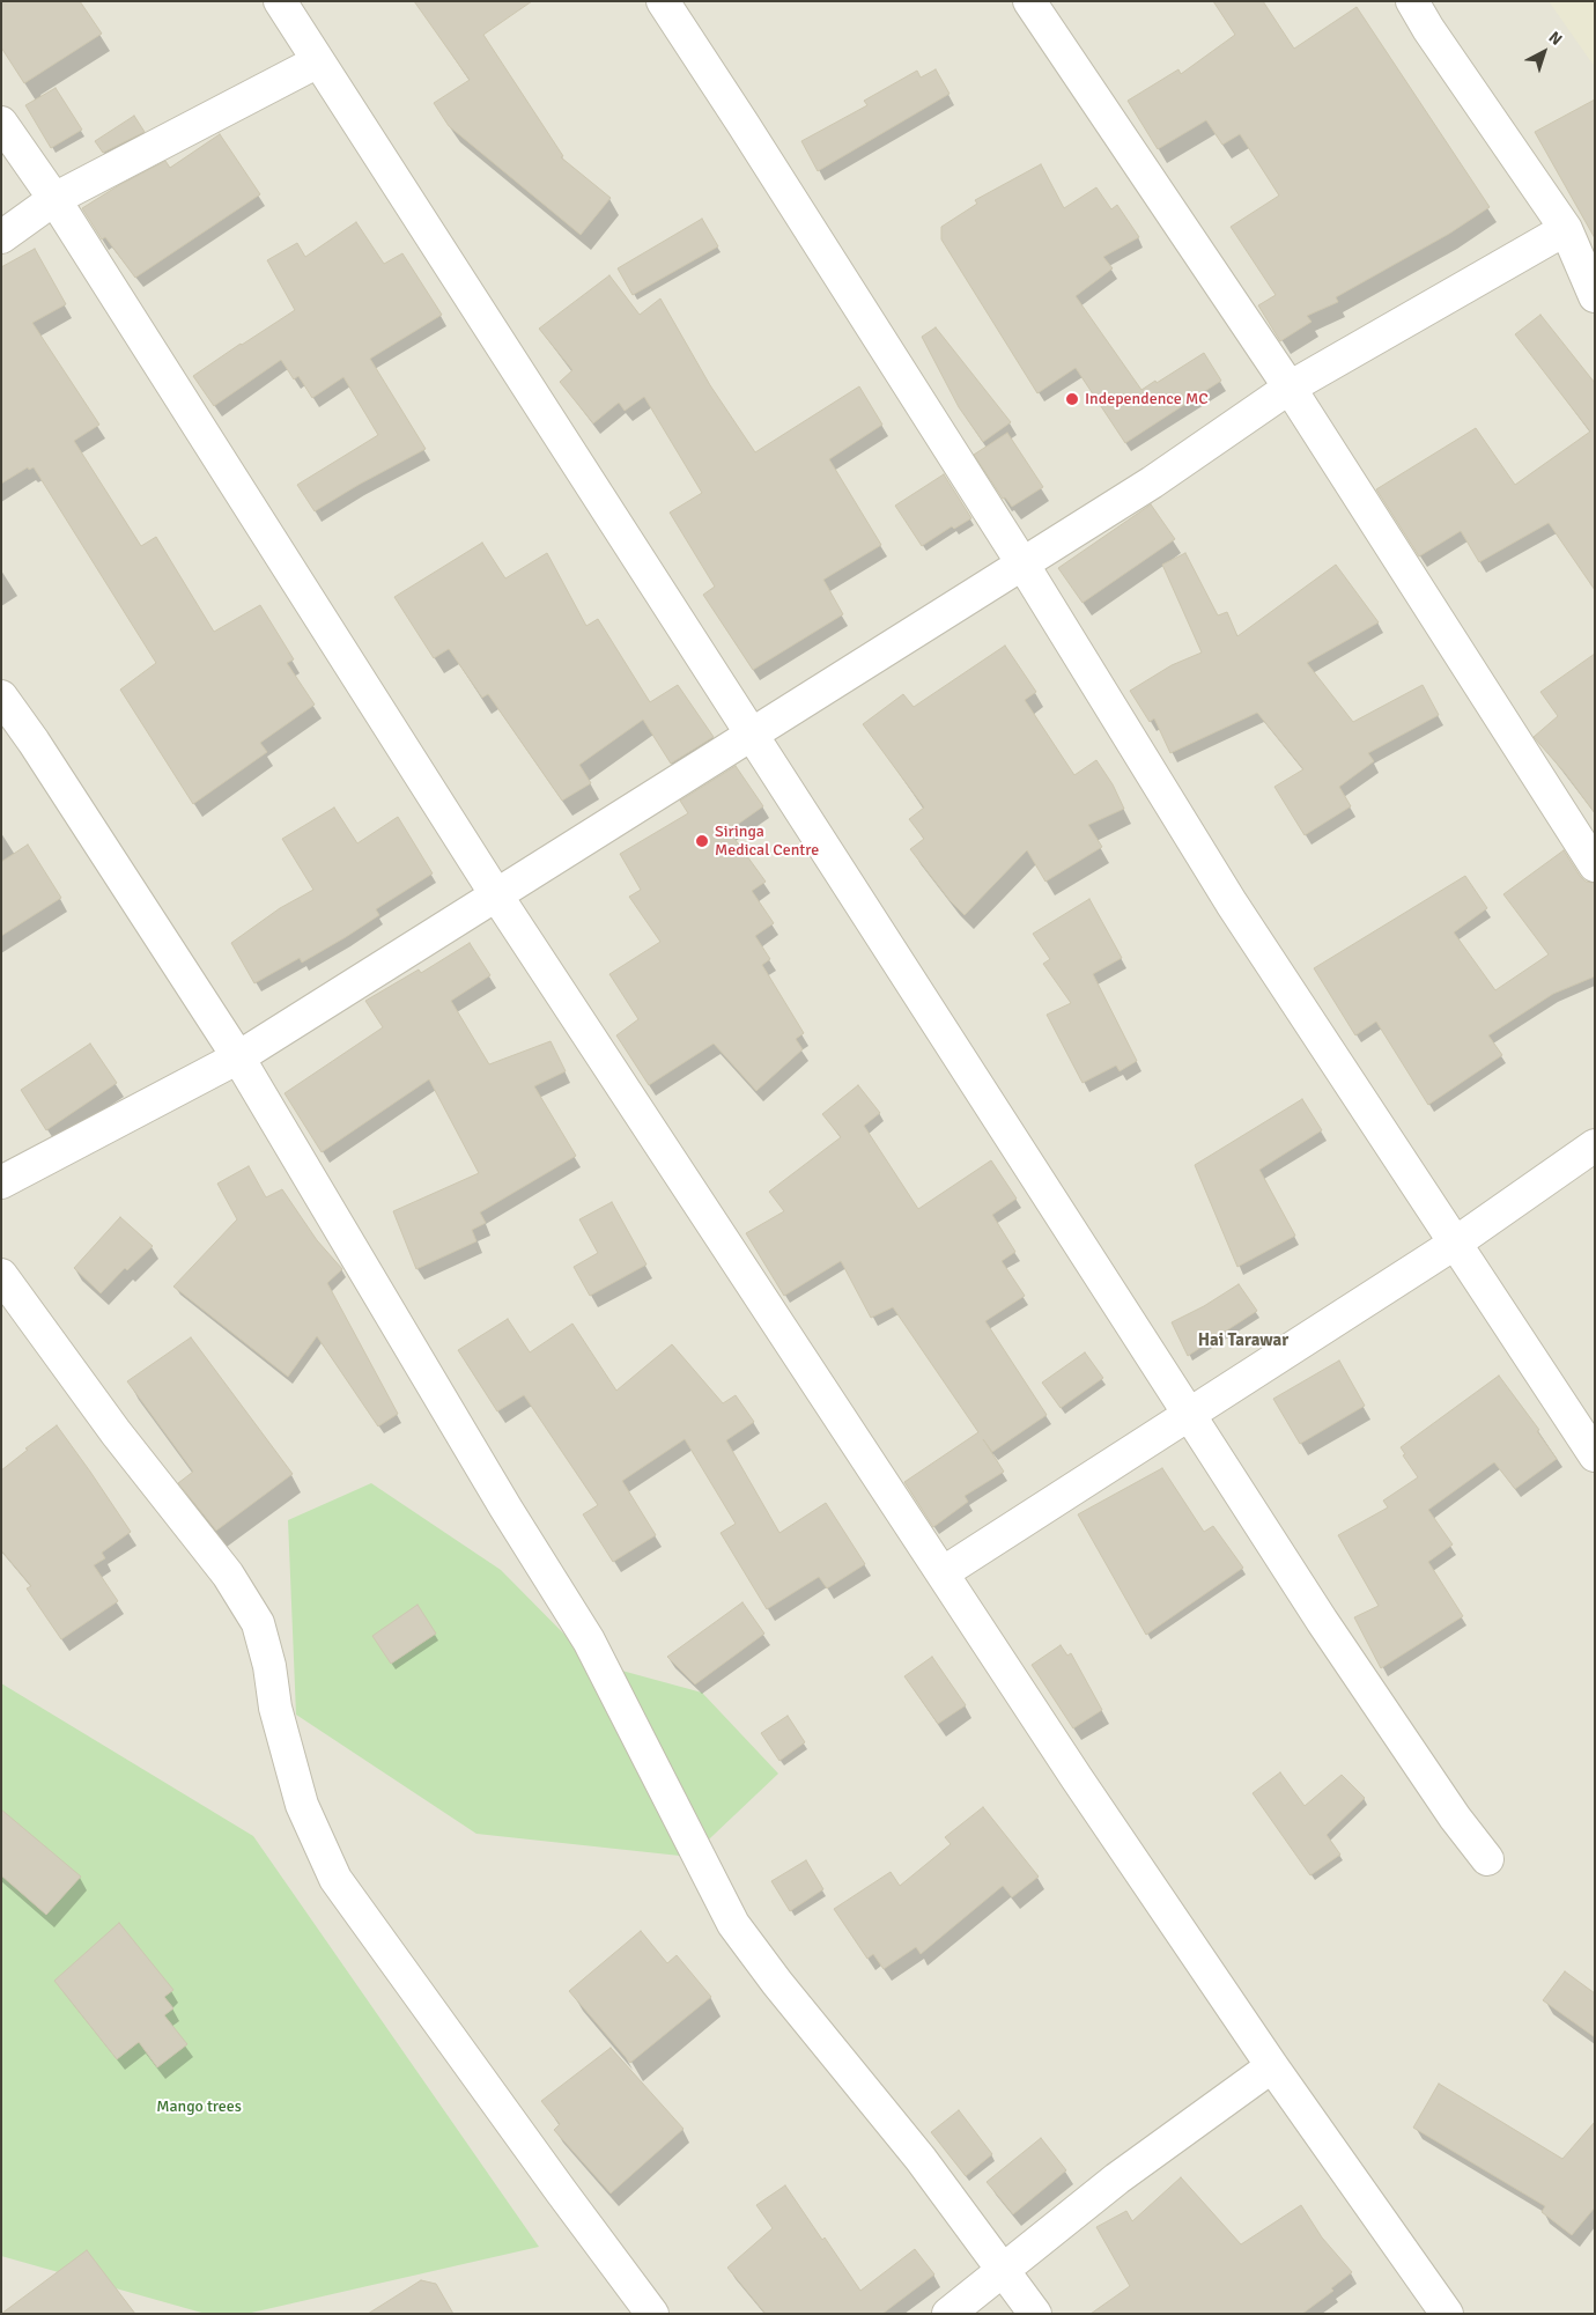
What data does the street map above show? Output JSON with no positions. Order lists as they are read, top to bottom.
{
  "districts": ["Hai Tarawar"],
  "parks": ["Mango trees"],
  "places": ["Independence MC", "Siringa Medical Centre"],
  "north": "top right"
}
